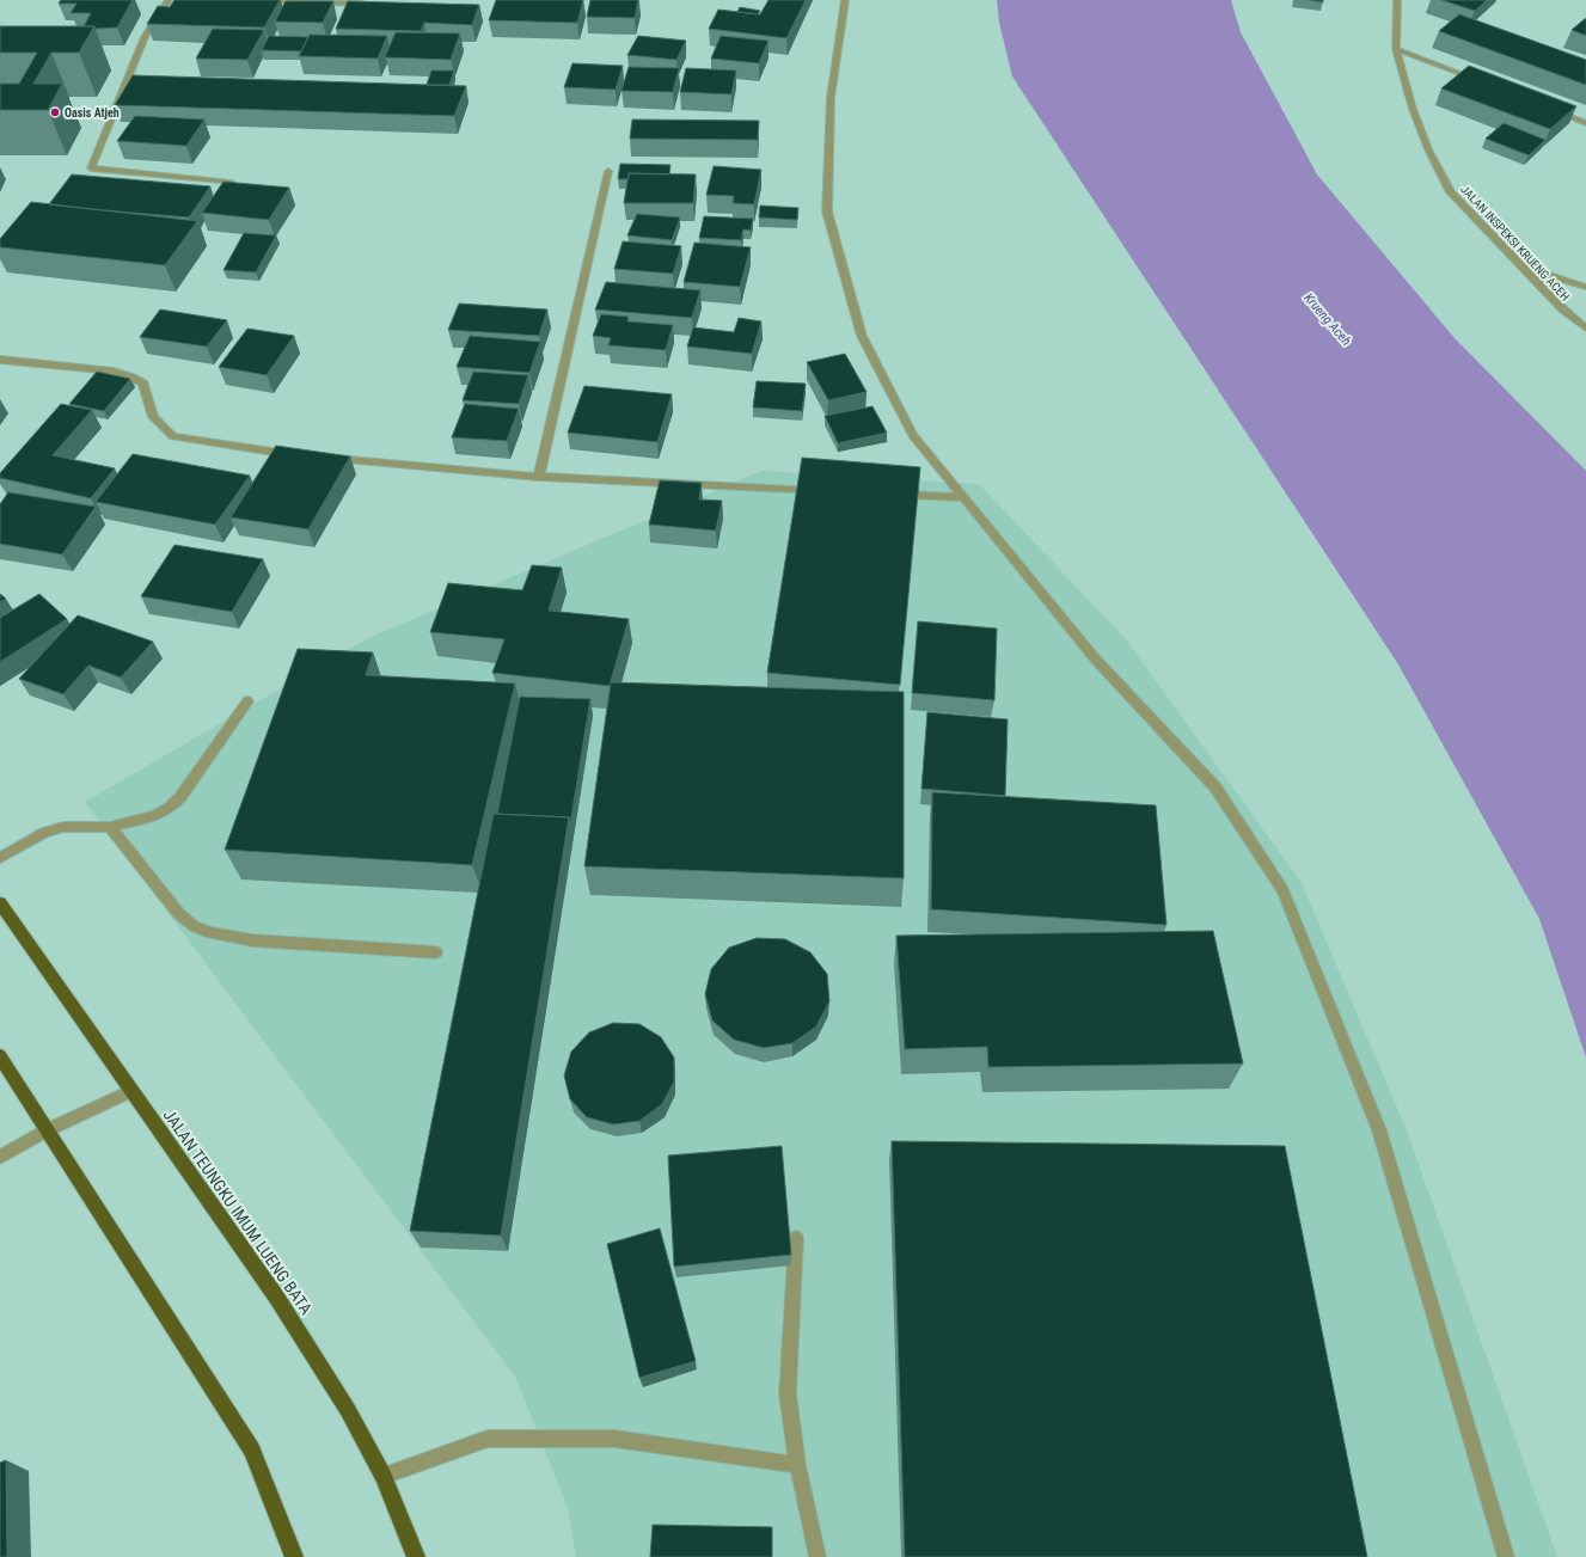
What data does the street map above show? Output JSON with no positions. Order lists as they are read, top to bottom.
{
  "streets": {
    "highway": ["JALAN TEUNGKU IMUM LUENG BATA"],
    "street": ["JALAN INSPEKSI KRUENG ACEH"]
  },
  "water": ["Krueng Aceh"],
  "places": ["Oasis Atjeh"]
}
